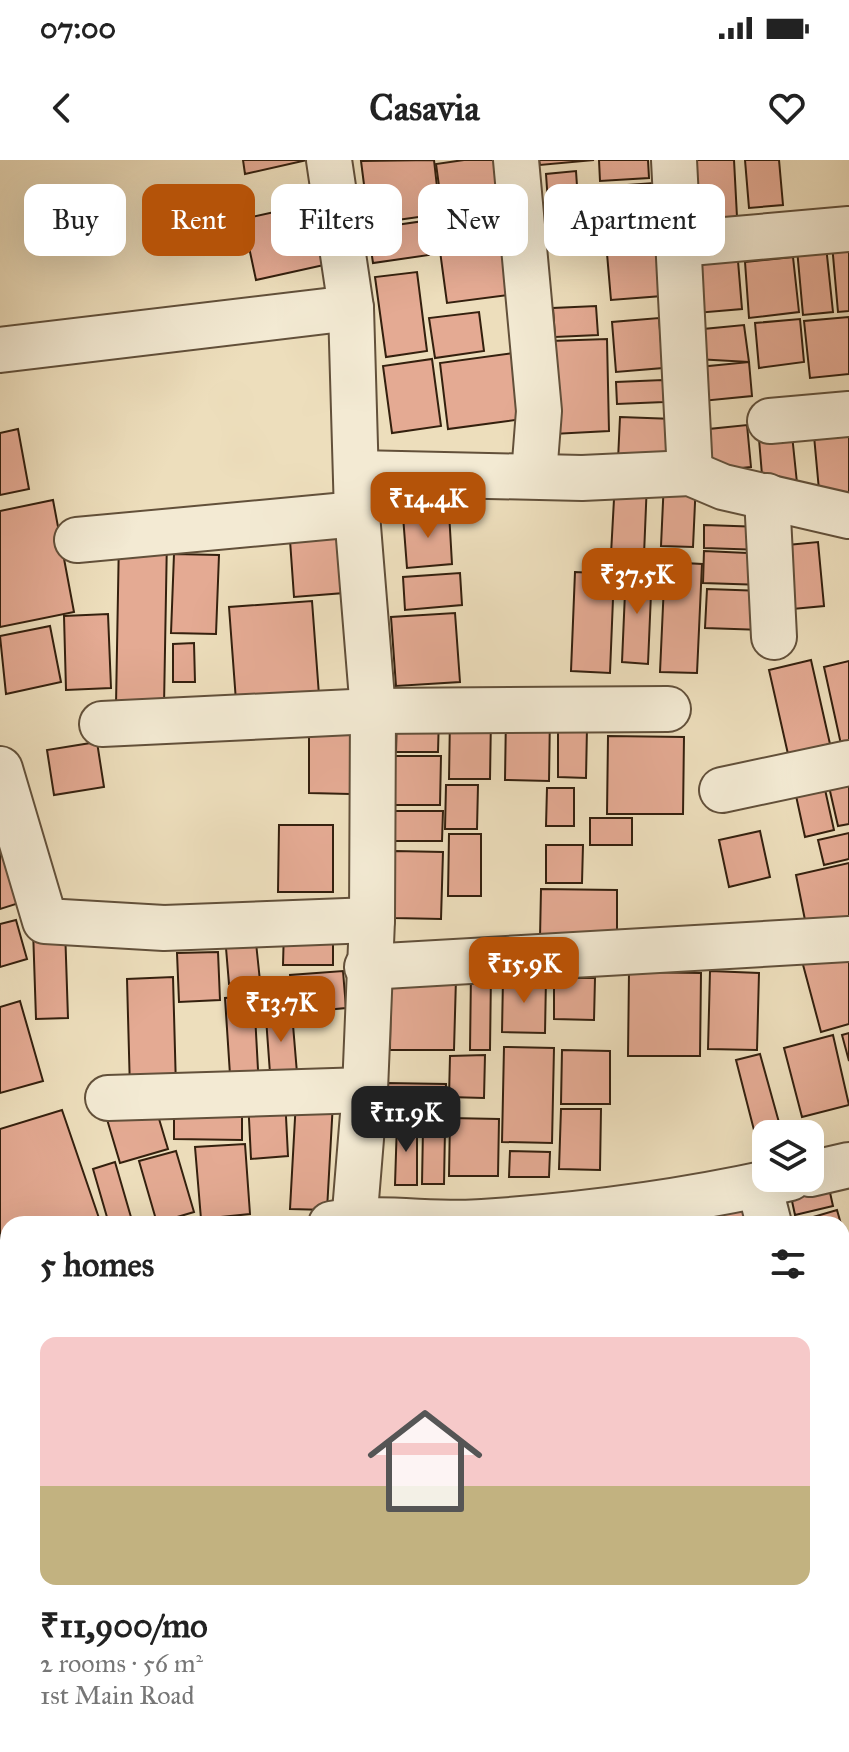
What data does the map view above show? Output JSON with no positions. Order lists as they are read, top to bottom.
{
  "page": {
    "status": "07:00",
    "header": "Casavia",
    "chip": [
      "Buy",
      "Rent",
      "Filters",
      "New",
      "Apartment"
    ],
    "price": [
      "₹14.4K",
      "₹37.5K",
      "₹15.9K",
      "₹13.7K",
      "₹11.9K"
    ],
    "heading": "5 homes",
    "list": [
      {
        "name": "₹11,900/mo",
        "note": "2 rooms · 56 m² · 1st Main Road"
      }
    ]
  }
}
